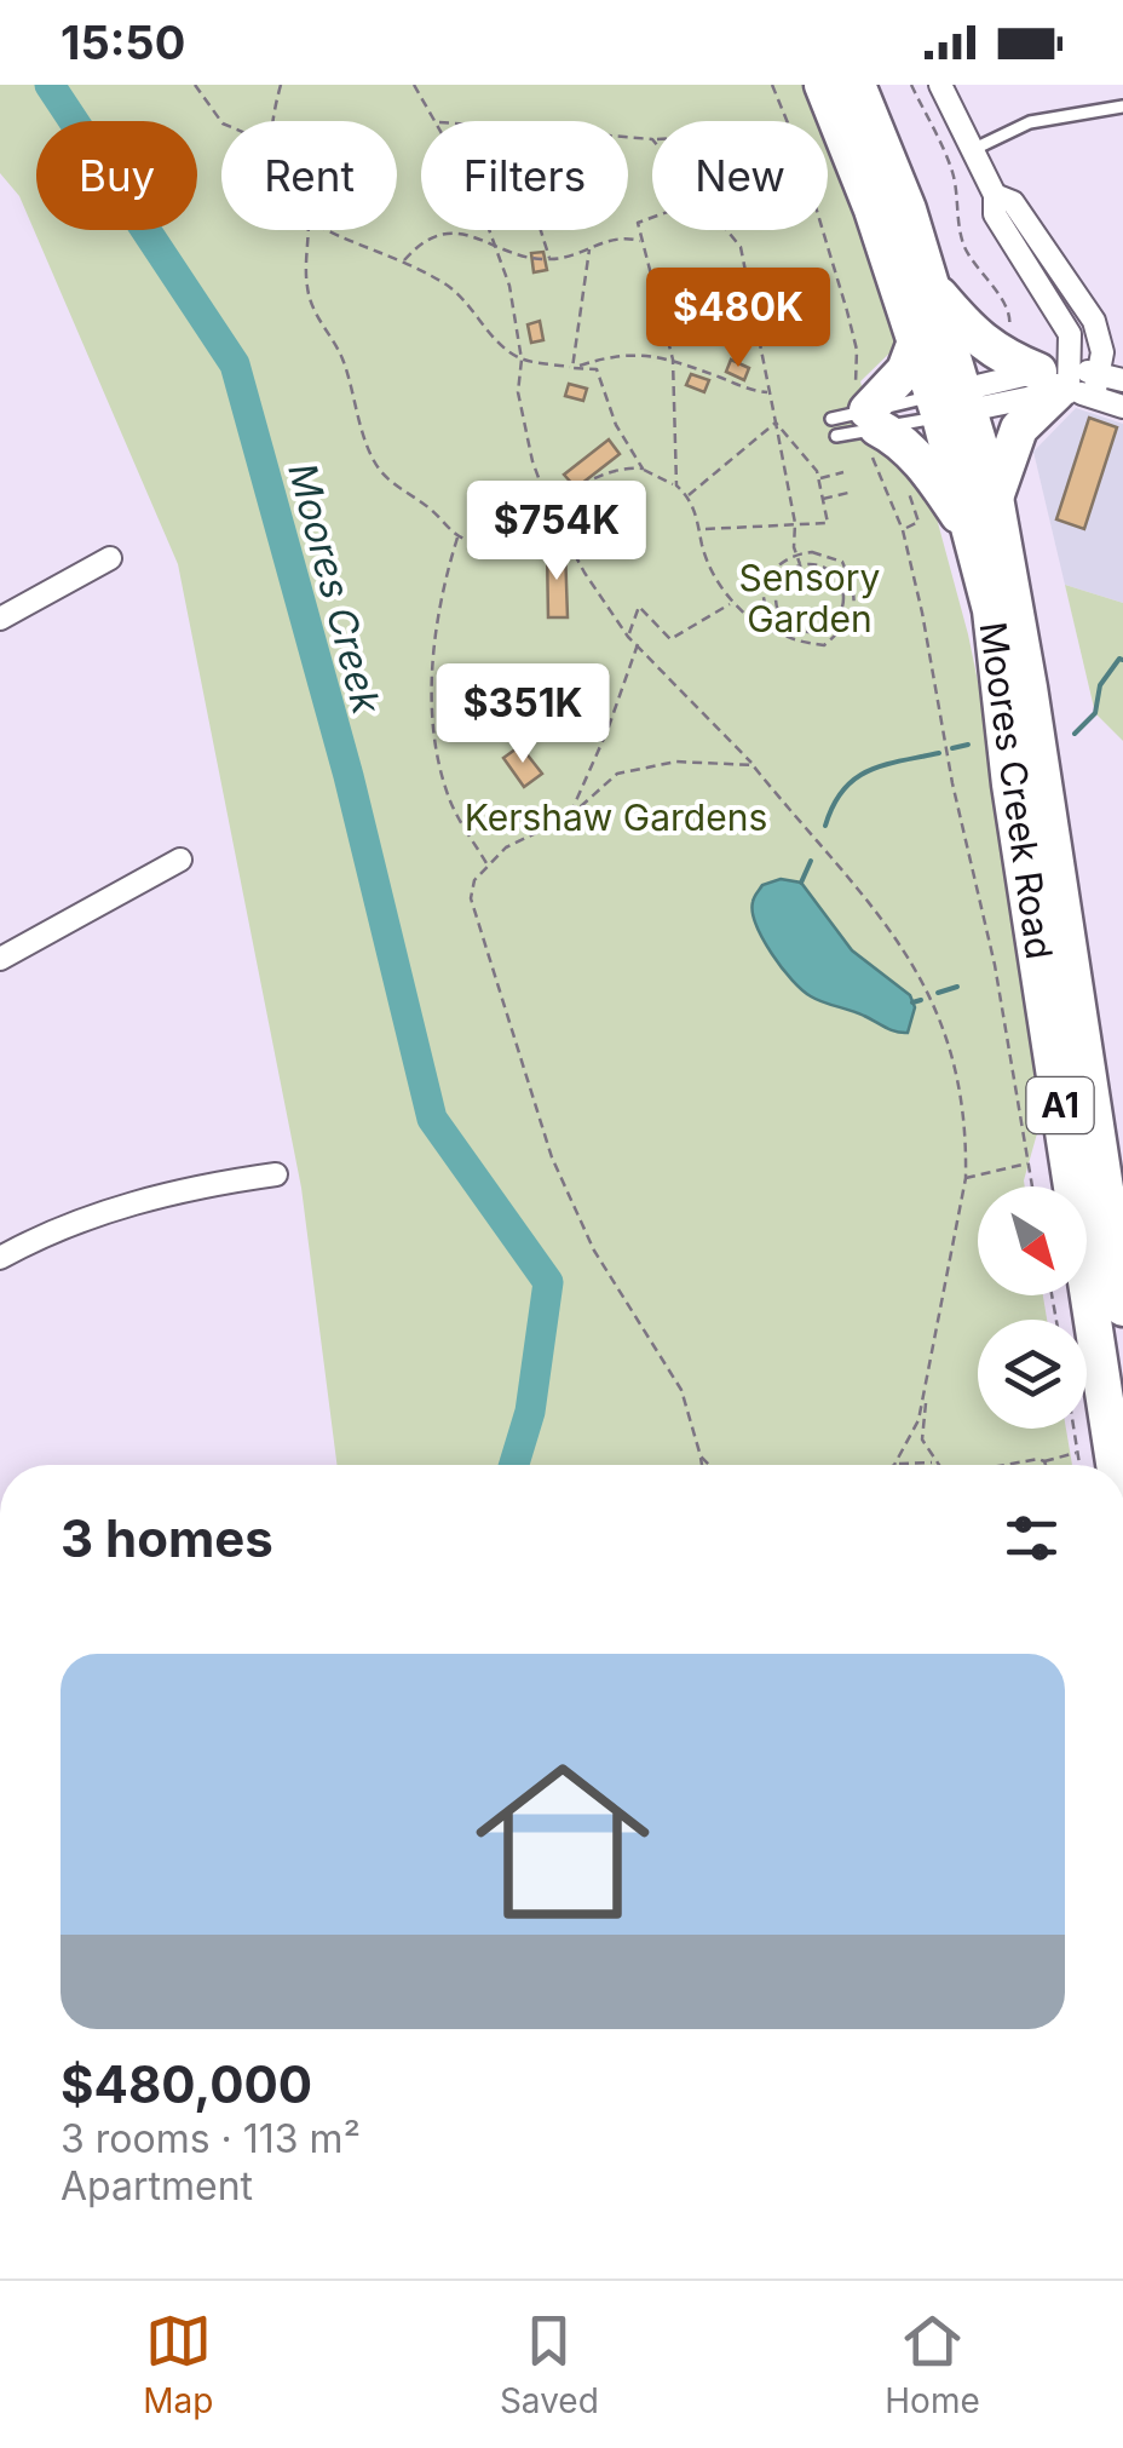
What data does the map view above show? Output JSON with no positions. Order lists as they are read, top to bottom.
{
  "streets": {
    "highway": ["Moores Creek Road", "A1"]
  },
  "water": ["Moores Creek"],
  "parks": ["Sensory Garden", "Kershaw Gardens"],
  "north": "bottom right",
  "page": {
    "status": "15:50",
    "chip": [
      "Buy",
      "Rent",
      "Filters",
      "New"
    ],
    "price": ["$480K", "$754K", "$351K"],
    "heading": "3 homes",
    "list": [
      {
        "name": "$480,000",
        "note": "3 rooms · 113 m² · Apartment"
      }
    ],
    "tabs": ["Map", "Saved", "Home"]
  }
}
